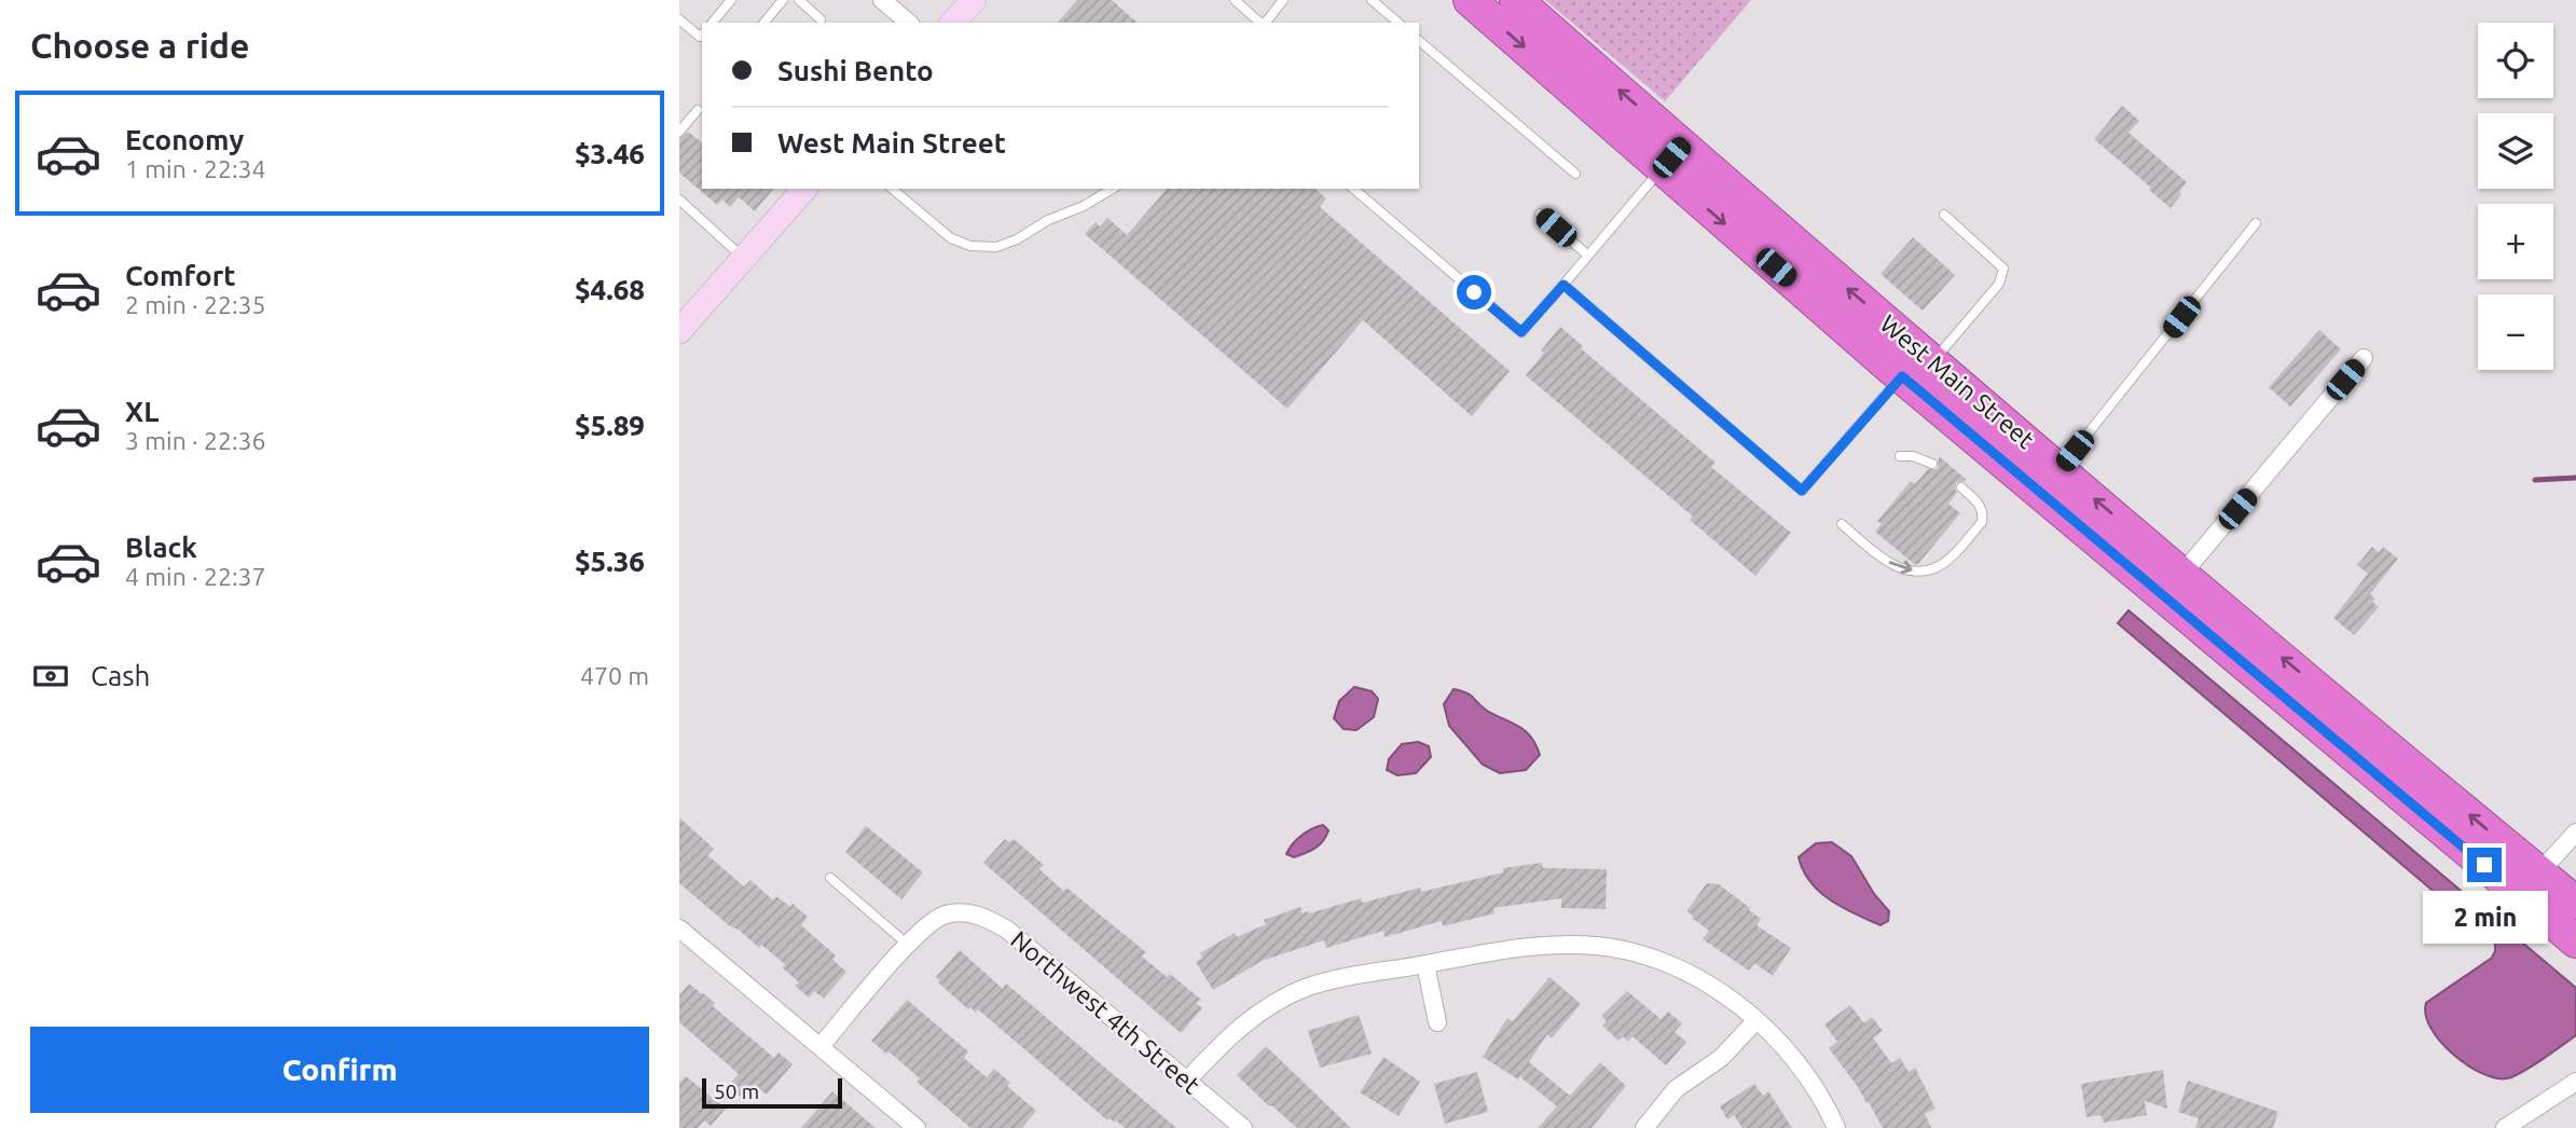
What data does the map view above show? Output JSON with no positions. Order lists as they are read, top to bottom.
{
  "streets": {
    "highway": ["West Main Street"],
    "street": ["Northwest 4th Street"]
  },
  "scale_bar": "50 m",
  "page": {
    "heading": "Choose a ride",
    "map_buttons": ["+", "−"],
    "banner": ["Sushi Bento", "West Main Street"],
    "list": [
      {
        "name": "Economy",
        "note": "1 min · 22:34",
        "value": "$3.46"
      },
      {
        "name": "Comfort",
        "note": "2 min · 22:35",
        "value": "$4.68"
      },
      {
        "name": "XL",
        "note": "3 min · 22:36",
        "value": "$5.89"
      },
      {
        "name": "Black",
        "note": "4 min · 22:37",
        "value": "$5.36"
      }
    ],
    "pay": ["Cash", "470 m"],
    "bubble": "2 min",
    "buttons": "Confirm",
    "scale": "50 m"
  }
}
